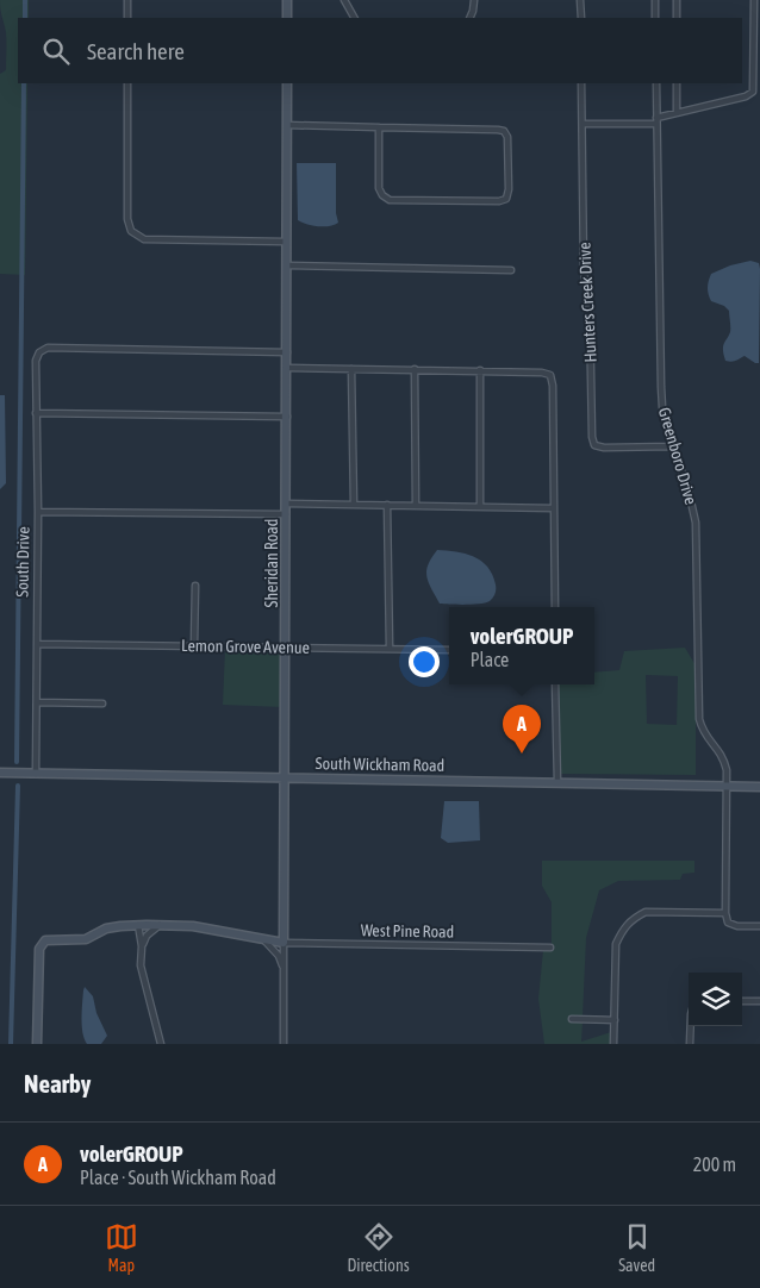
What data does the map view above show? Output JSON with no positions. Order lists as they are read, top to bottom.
{
  "streets": {
    "street": [
      "Hunters Creek Drive",
      "Greenboro Drive",
      "South Drive",
      "Sheridan Road",
      "Lemon Grove Avenue",
      "South Wickham Road",
      "West Pine Road"
    ]
  },
  "crossings": [
    ["Hunters Creek Drive", "Greenboro Drive"],
    ["Greenboro Drive", "South Wickham Road"],
    ["South Drive", "Sheridan Road"],
    ["South Drive", "Lemon Grove Avenue"],
    ["South Drive", "South Wickham Road"],
    ["Sheridan Road", "Lemon Grove Avenue"],
    ["Sheridan Road", "South Wickham Road"],
    ["Sheridan Road", "West Pine Road"]
  ],
  "page": {
    "search": "Search here",
    "popup": ["volerGROUP", "Place"],
    "pins": "A",
    "heading": "Nearby",
    "list": [
      {
        "mark": "A",
        "name": "volerGROUP",
        "note": "Place · South Wickham Road",
        "value": "200 m"
      }
    ],
    "nav": ["Map", "Directions", "Saved"]
  }
}
